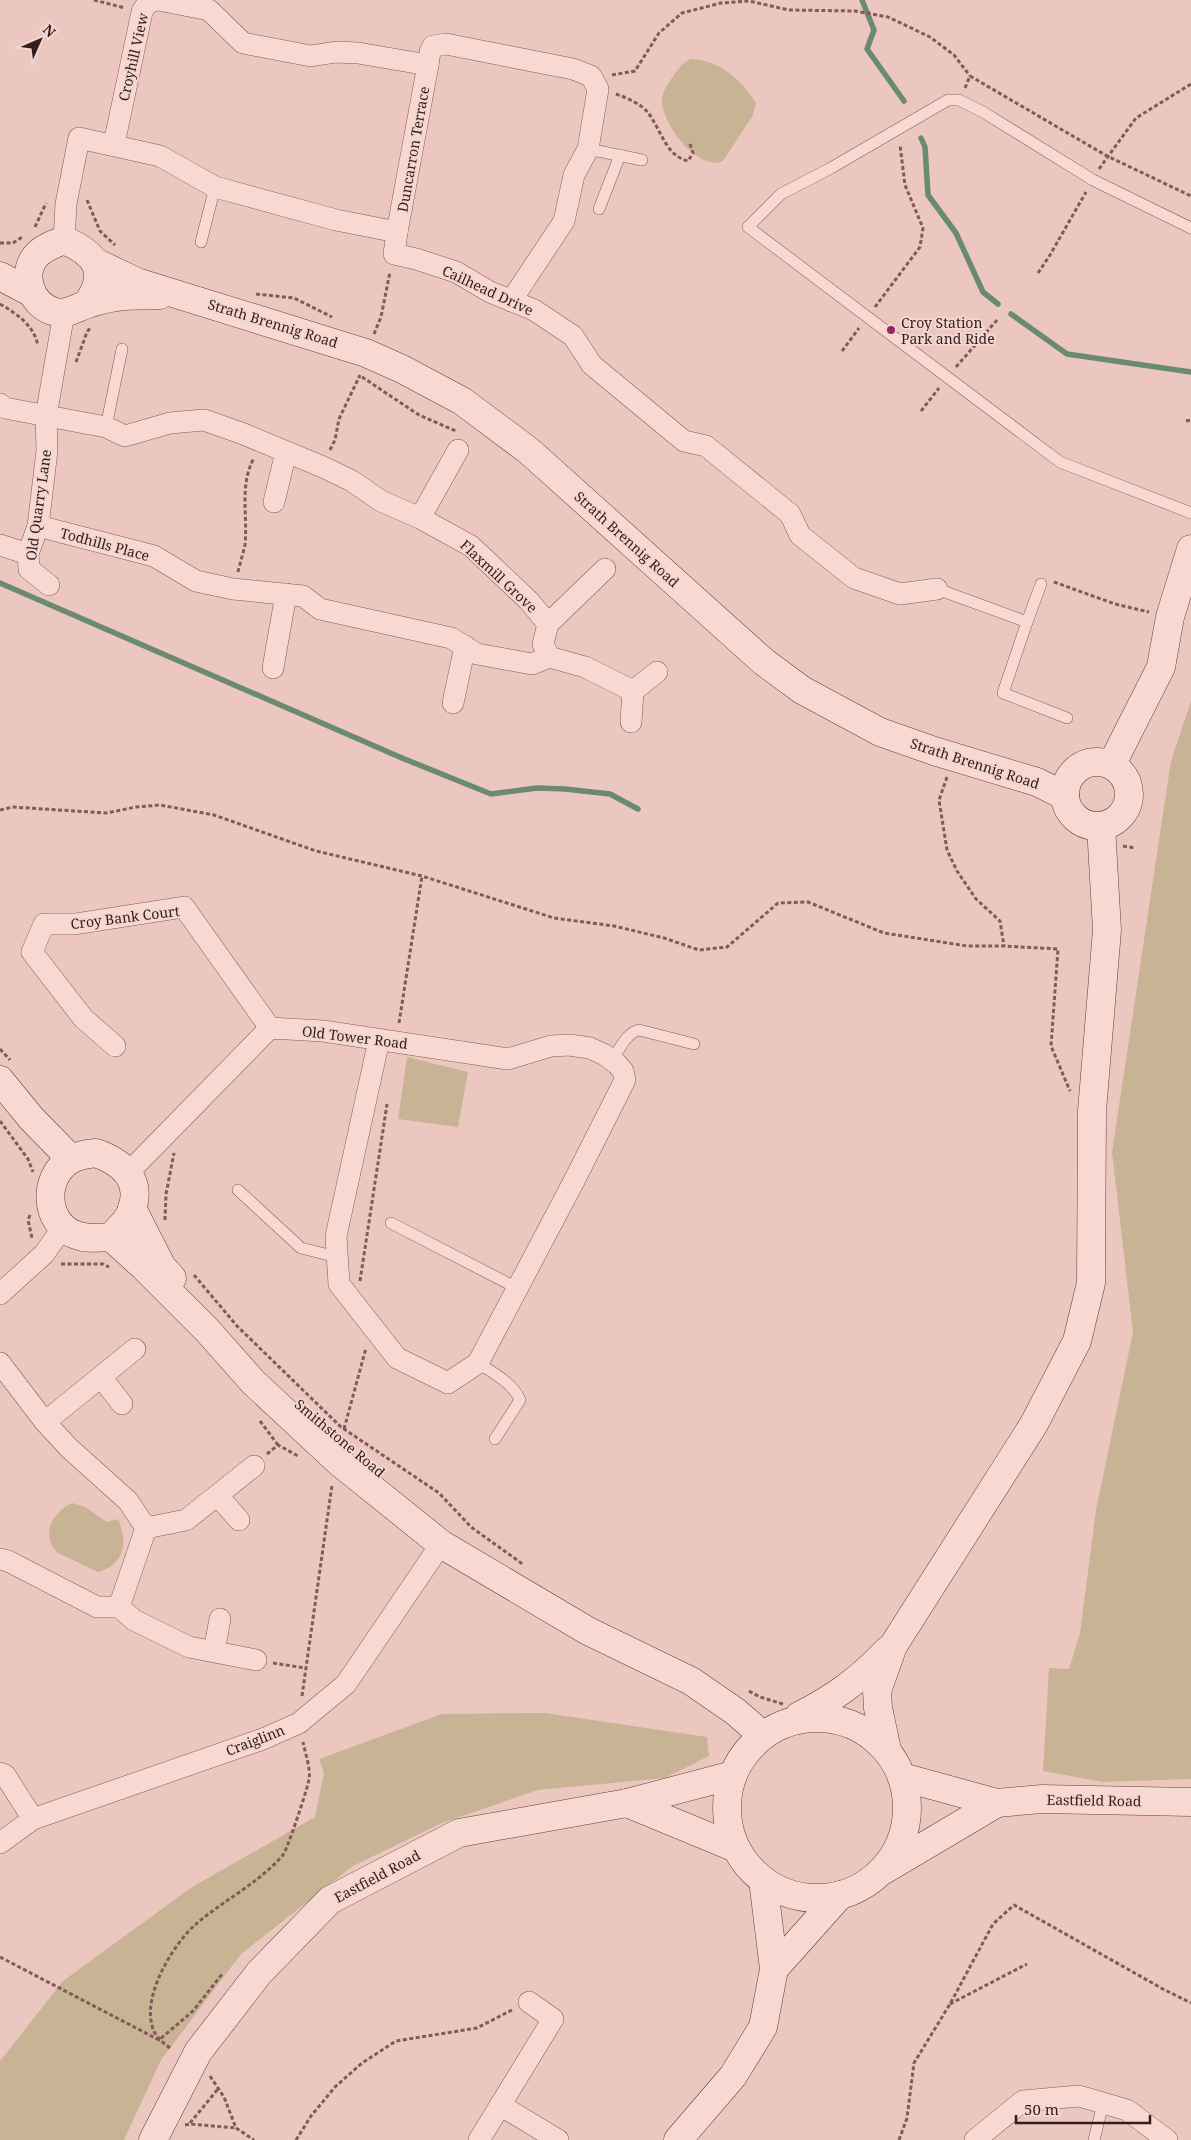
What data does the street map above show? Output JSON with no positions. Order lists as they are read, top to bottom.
{
  "streets": {
    "street": [
      "Croyhill View",
      "Duncarron Terrace",
      "Cailhead Drive",
      "Strath Brennig Road",
      "Old Quarry Lane",
      "Todhills Place",
      "Flaxmill Grove",
      "Croy Bank Court",
      "Old Tower Road",
      "Smithstone Road",
      "Craiglinn",
      "Eastfield Road"
    ]
  },
  "crossings": [
    ["Croyhill View", "Duncarron Terrace"],
    ["Strath Brennig Road", "Old Quarry Lane"],
    ["Old Quarry Lane", "Todhills Place"],
    ["Old Quarry Lane", "Flaxmill Grove"],
    ["Todhills Place", "Flaxmill Grove"],
    ["Croy Bank Court", "Old Tower Road"],
    ["Smithstone Road", "Craiglinn"]
  ],
  "places": ["Croy Station Park and Ride"],
  "scale_bar": "50 m",
  "north": "top right"
}
